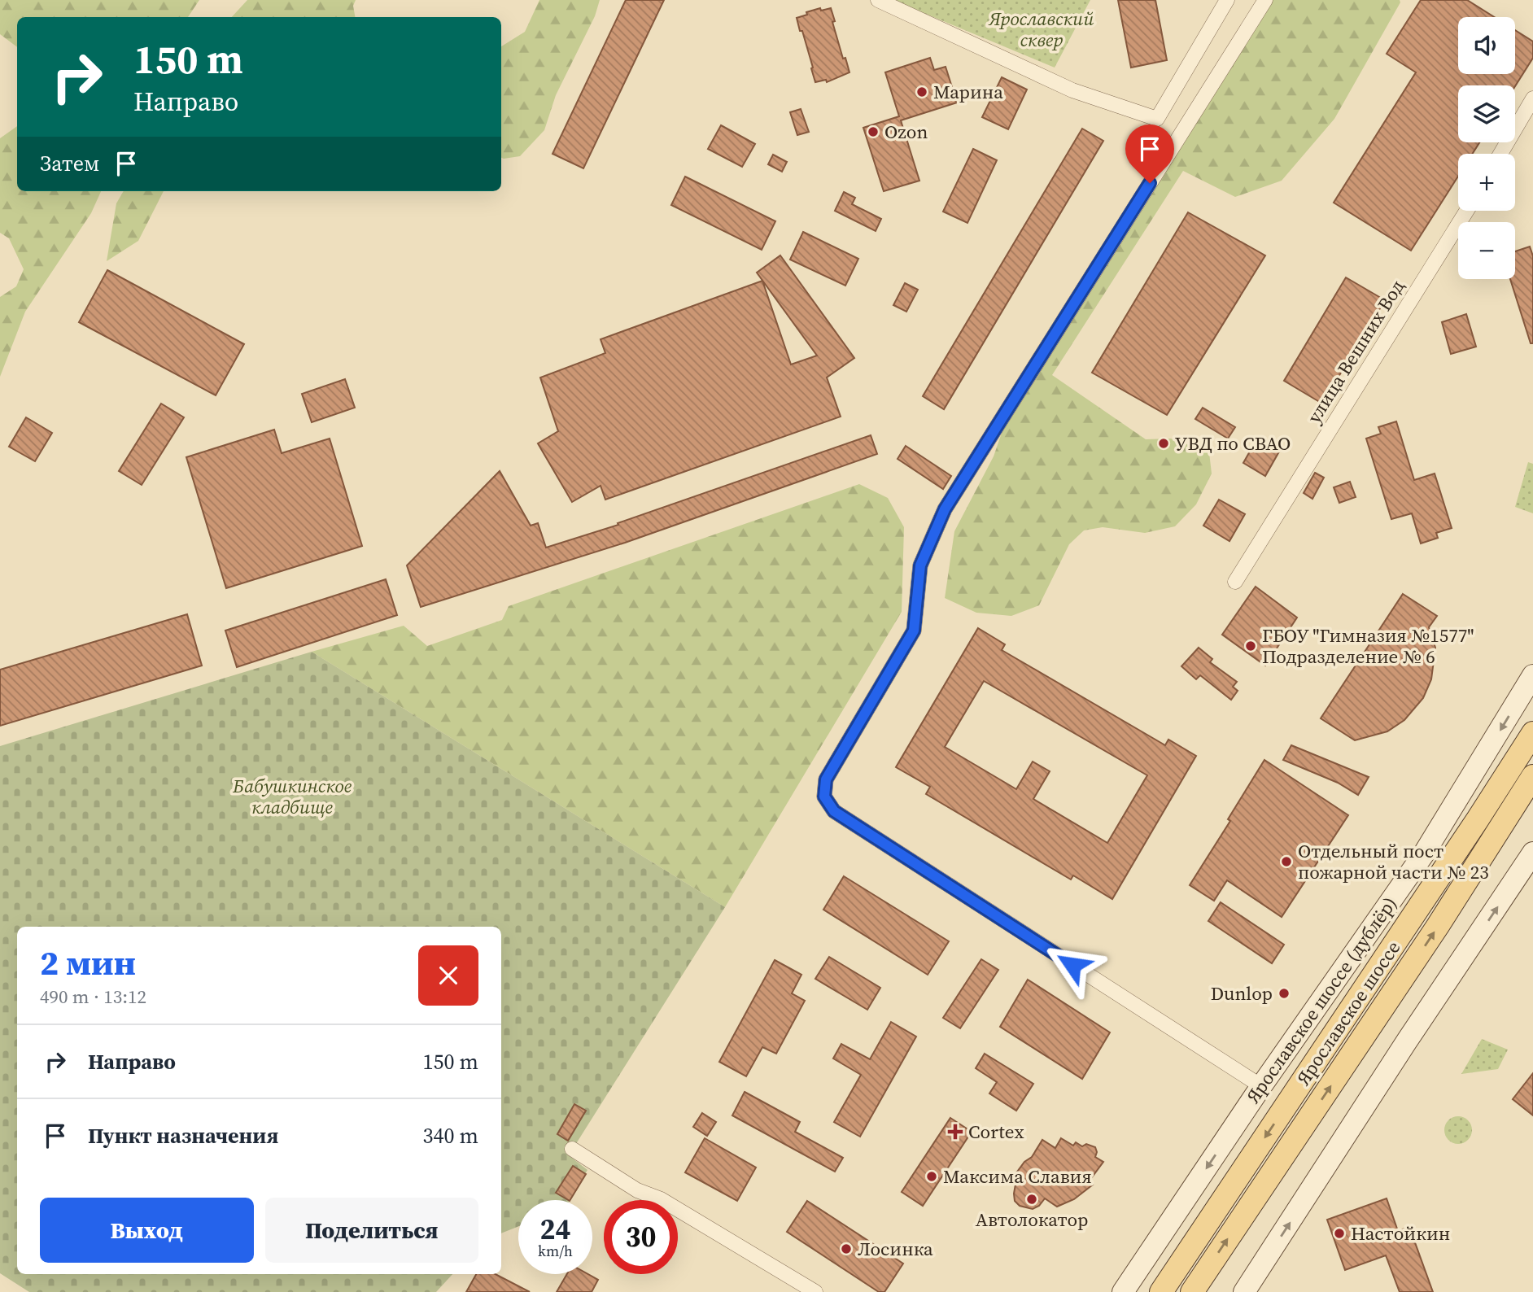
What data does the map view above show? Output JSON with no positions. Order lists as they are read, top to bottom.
{
  "streets": {
    "main road": ["Ярославское шоссе"],
    "street": ["улица Вешних Вод", "Ярославское шоссе (дублёр)"]
  },
  "parks": ["Ярославский сквер", "Бабушкинское кладбище"],
  "places": {
    "other": [
      "Марина",
      "Ozon",
      "УВД по СВАО",
      "ГБОУ \"Гимназия №1577\" Подразделение № 6",
      "Отдельный пост пожарной части № 23",
      "Dunlop",
      "Максима Славия",
      "Автолокатор",
      "Настойкин",
      "Лосинка"
    ],
    "health": ["Cortex"]
  },
  "page": {
    "map_buttons": ["+", "−"],
    "turn": ["150 m", "Направо"],
    "then": "Затем",
    "heading": ["2 мин", "490 m · 13:12"],
    "list": [
      {
        "name": "Направо",
        "value": "150 m"
      },
      {
        "name": "Пункт назначения",
        "value": "340 m"
      }
    ],
    "buttons": ["Выход", "Поделиться"],
    "speed": "24 km/h",
    "limit": "30"
  }
}
